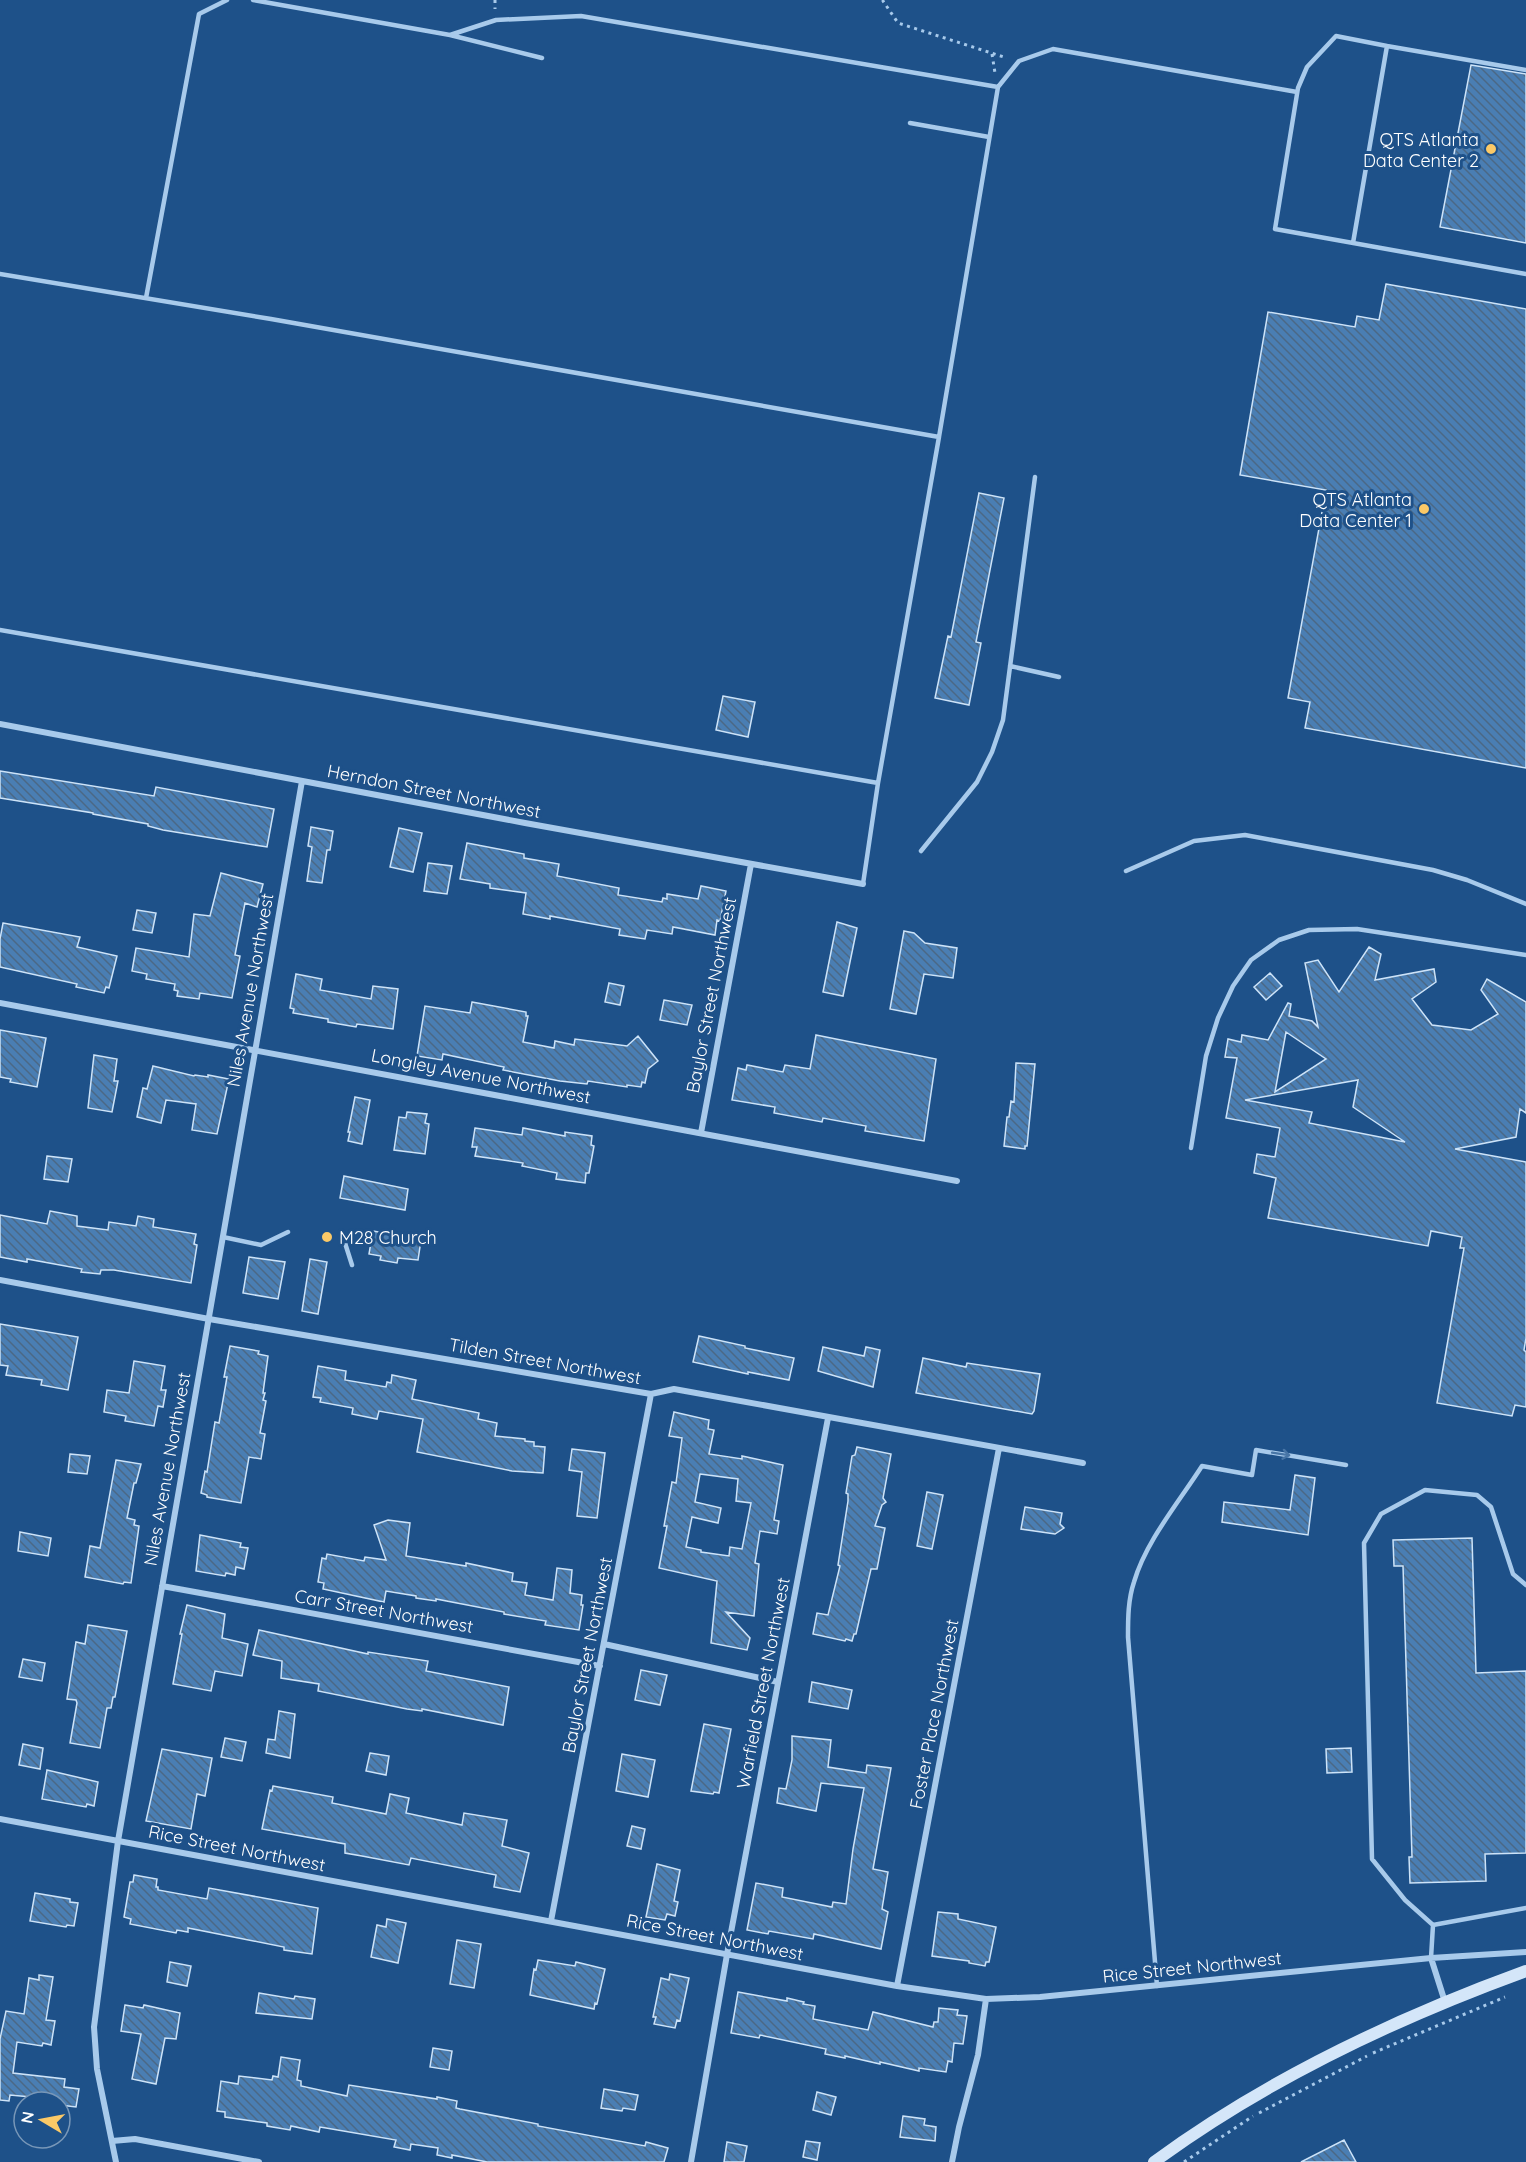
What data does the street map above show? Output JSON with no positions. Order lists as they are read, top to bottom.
{
  "streets": {
    "street": [
      "Herndon Street Northwest",
      "Niles Avenue Northwest",
      "Baylor Street Northwest",
      "Longley Avenue Northwest",
      "Tilden Street Northwest",
      "Carr Street Northwest",
      "Warfield Street Northwest",
      "Foster Place Northwest",
      "Rice Street Northwest"
    ]
  },
  "crossings": [
    ["Herndon Street Northwest", "Niles Avenue Northwest"],
    ["Herndon Street Northwest", "Baylor Street Northwest"],
    ["Niles Avenue Northwest", "Longley Avenue Northwest"],
    ["Niles Avenue Northwest", "Tilden Street Northwest"],
    ["Niles Avenue Northwest", "Carr Street Northwest"],
    ["Niles Avenue Northwest", "Rice Street Northwest"],
    ["Baylor Street Northwest", "Longley Avenue Northwest"],
    ["Baylor Street Northwest", "Tilden Street Northwest"],
    ["Baylor Street Northwest", "Carr Street Northwest"],
    ["Baylor Street Northwest", "Rice Street Northwest"],
    ["Tilden Street Northwest", "Warfield Street Northwest"],
    ["Tilden Street Northwest", "Foster Place Northwest"],
    ["Warfield Street Northwest", "Rice Street Northwest"],
    ["Foster Place Northwest", "Rice Street Northwest"]
  ],
  "places": ["QTS Atlanta Data Center 2", "QTS Atlanta Data Center 1", "M28 Church"],
  "north": "left"
}
